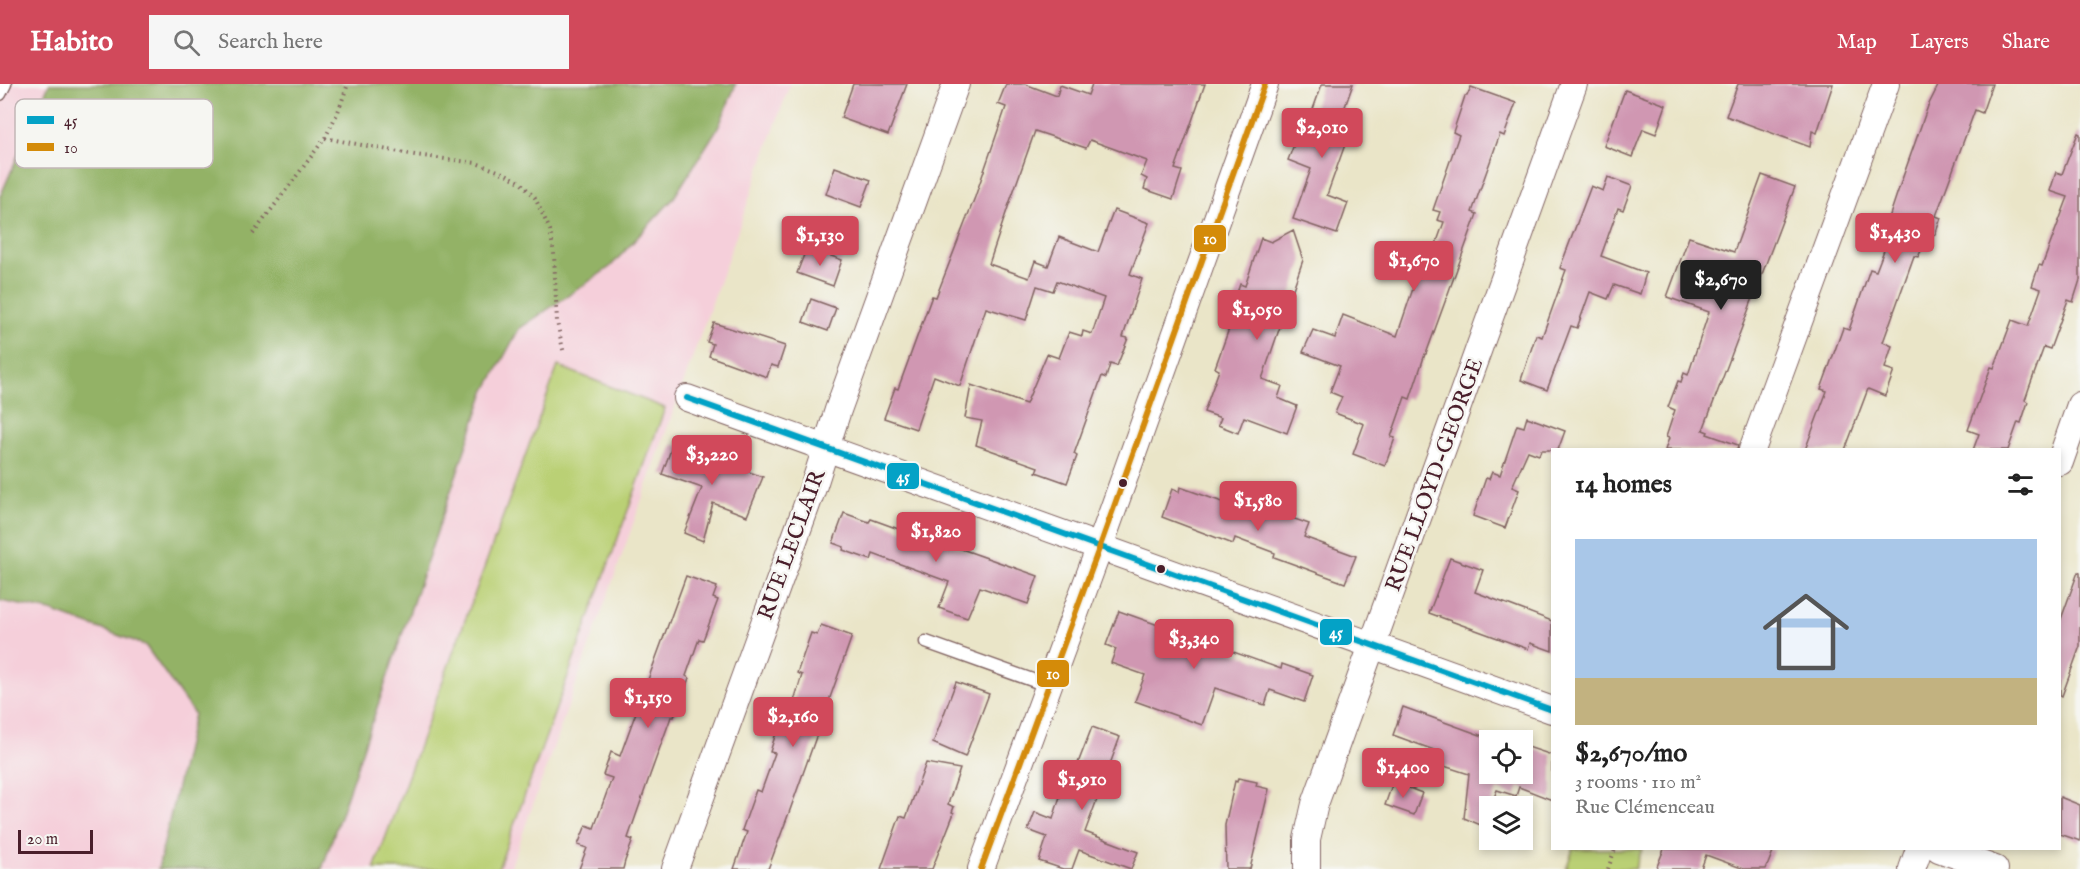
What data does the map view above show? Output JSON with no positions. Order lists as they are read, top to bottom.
{
  "streets": {
    "street": ["RUE LLOYD-GEORGE", "RUE LECLAIR"]
  },
  "lines": ["transit line 10", "transit line 45"],
  "legend": ["45", "10"],
  "scale_bar": "20 m",
  "page": {
    "header": "Habito",
    "search": "Search here",
    "nav": ["Map", "Layers", "Share"],
    "price": [
      "$2,010",
      "$1,430",
      "$1,130",
      "$1,670",
      "$2,670",
      "$1,050",
      "$3,220",
      "$1,580",
      "$1,820",
      "$3,340",
      "$1,150",
      "$2,160",
      "$1,400",
      "$1,910"
    ],
    "heading": "14 homes",
    "list": [
      {
        "name": "$2,670/mo",
        "note": "3 rooms · 110 m² · Rue Clémenceau"
      }
    ],
    "scale": "20 m"
  }
}
